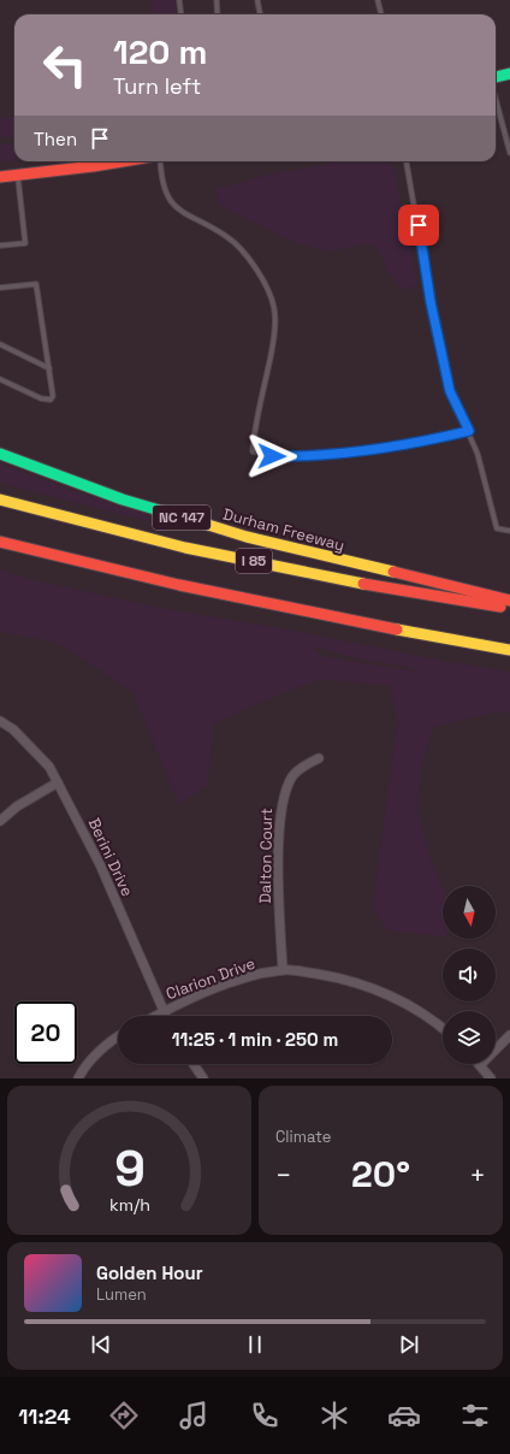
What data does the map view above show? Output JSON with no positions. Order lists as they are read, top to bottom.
{
  "streets": {
    "main road": ["NC 147", "Durham Freeway", "I 85"],
    "street": ["Dalton Court", "Berini Drive", "Clarion Drive"]
  },
  "crossings": [
    ["Dalton Court", "Clarion Drive"],
    ["Berini Drive", "Clarion Drive"]
  ],
  "north": "bottom",
  "page": {
    "turn": ["120 m", "Turn left"],
    "then": "Then",
    "limit": "20",
    "trip": "11:25 · 1 min · 250 m",
    "tile": "Climate",
    "heat": ["−", "20°", "+"],
    "song": ["Golden Hour", "Lumen"],
    "tabs": "11:24",
    "gauge": ["9", "km/h"]
  }
}
